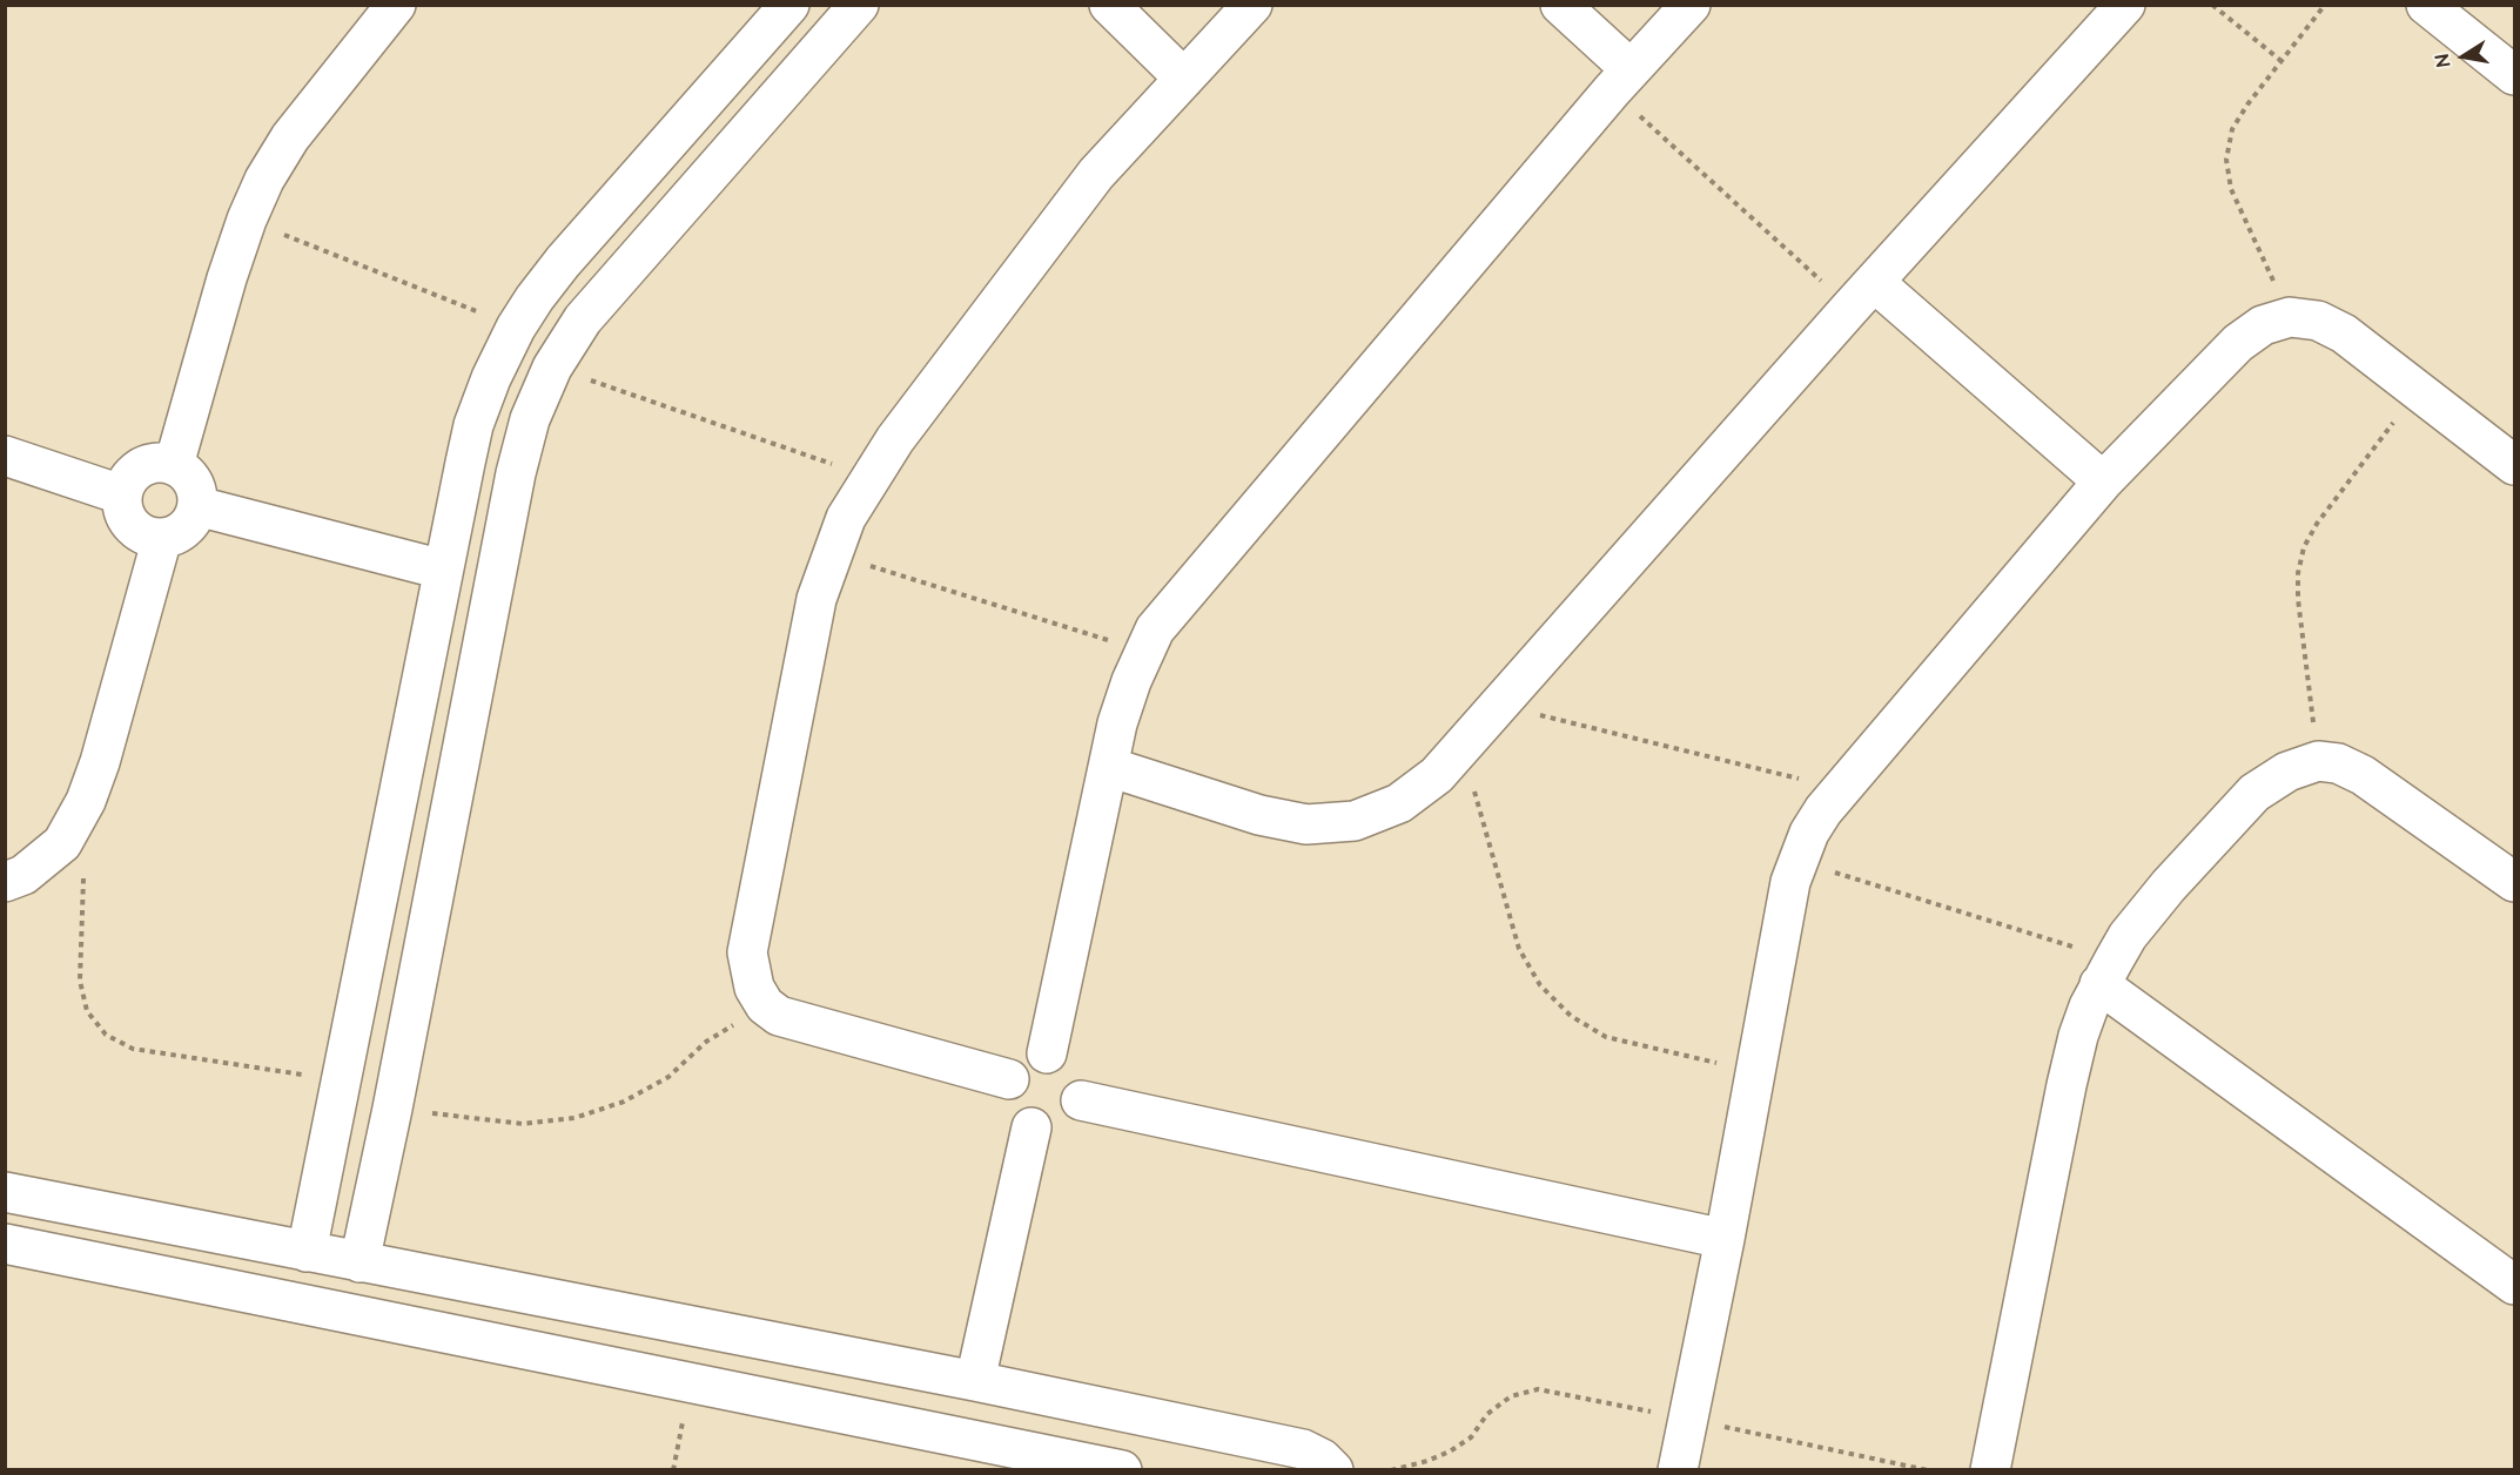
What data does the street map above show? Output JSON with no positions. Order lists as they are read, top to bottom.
{
  "north": "left"
}
